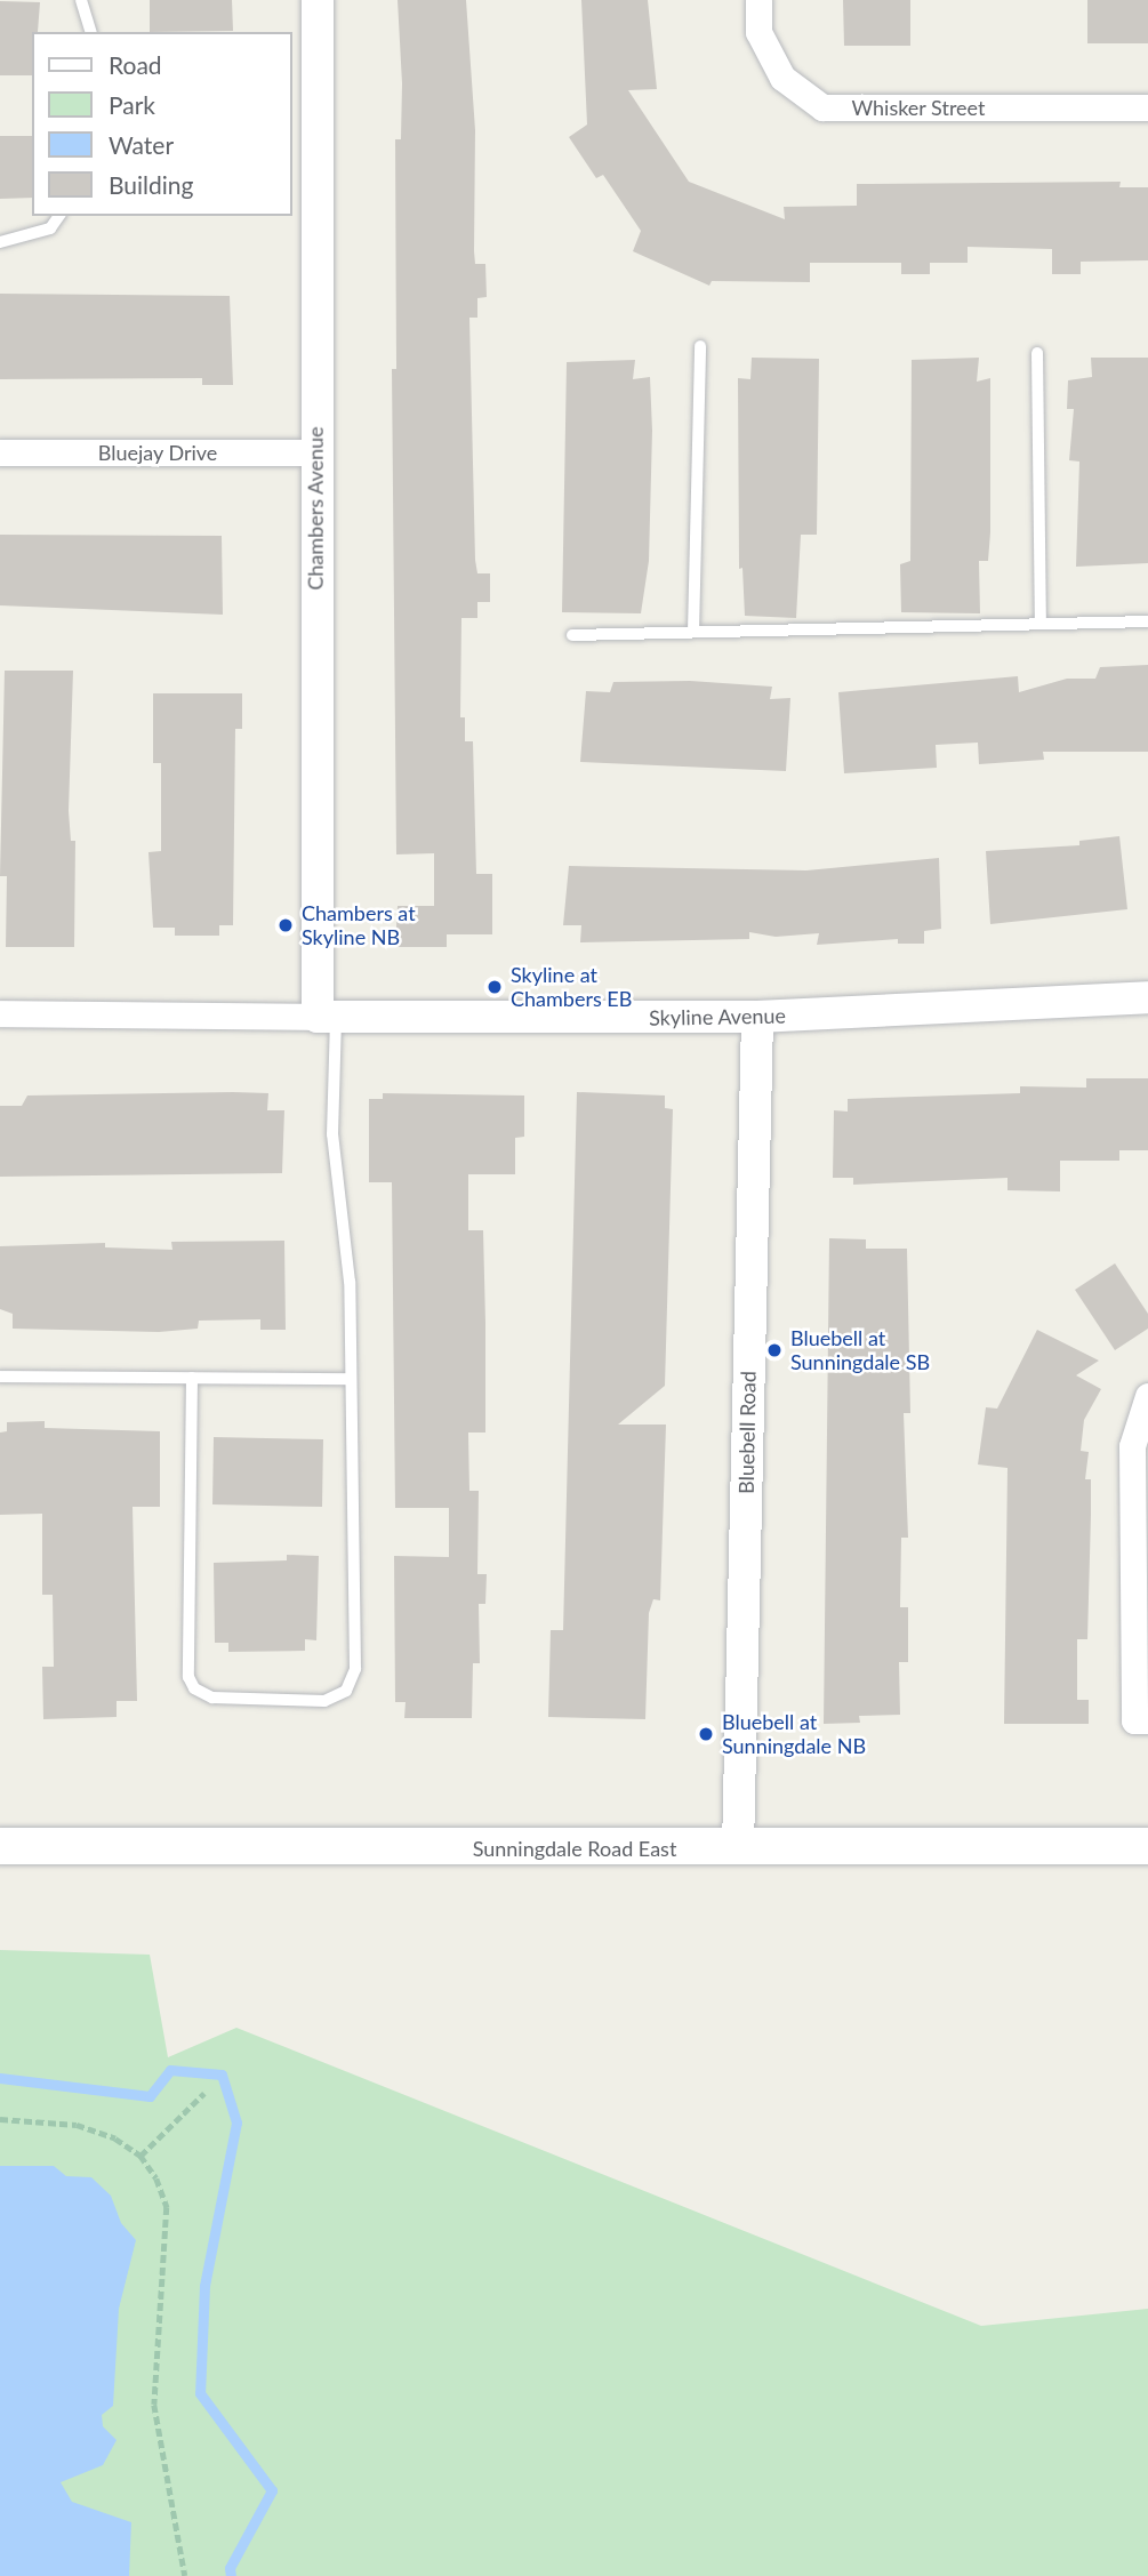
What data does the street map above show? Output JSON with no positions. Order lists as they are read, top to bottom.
{
  "streets": {
    "main road": ["Sunningdale Road East"],
    "street": [
      "Whisker Street",
      "Bluejay Drive",
      "Chambers Avenue",
      "Skyline Avenue",
      "Bluebell Road"
    ]
  },
  "crossings": [
    ["Bluejay Drive", "Chambers Avenue"],
    ["Chambers Avenue", "Skyline Avenue"],
    ["Skyline Avenue", "Bluebell Road"],
    ["Bluebell Road", "Sunningdale Road East"]
  ],
  "places": [
    "Chambers at Skyline NB",
    "Skyline at Chambers EB",
    "Bluebell at Sunningdale SB",
    "Bluebell at Sunningdale NB"
  ],
  "legend": [
    "Road",
    "Park",
    "Water",
    "Building"
  ]
}
